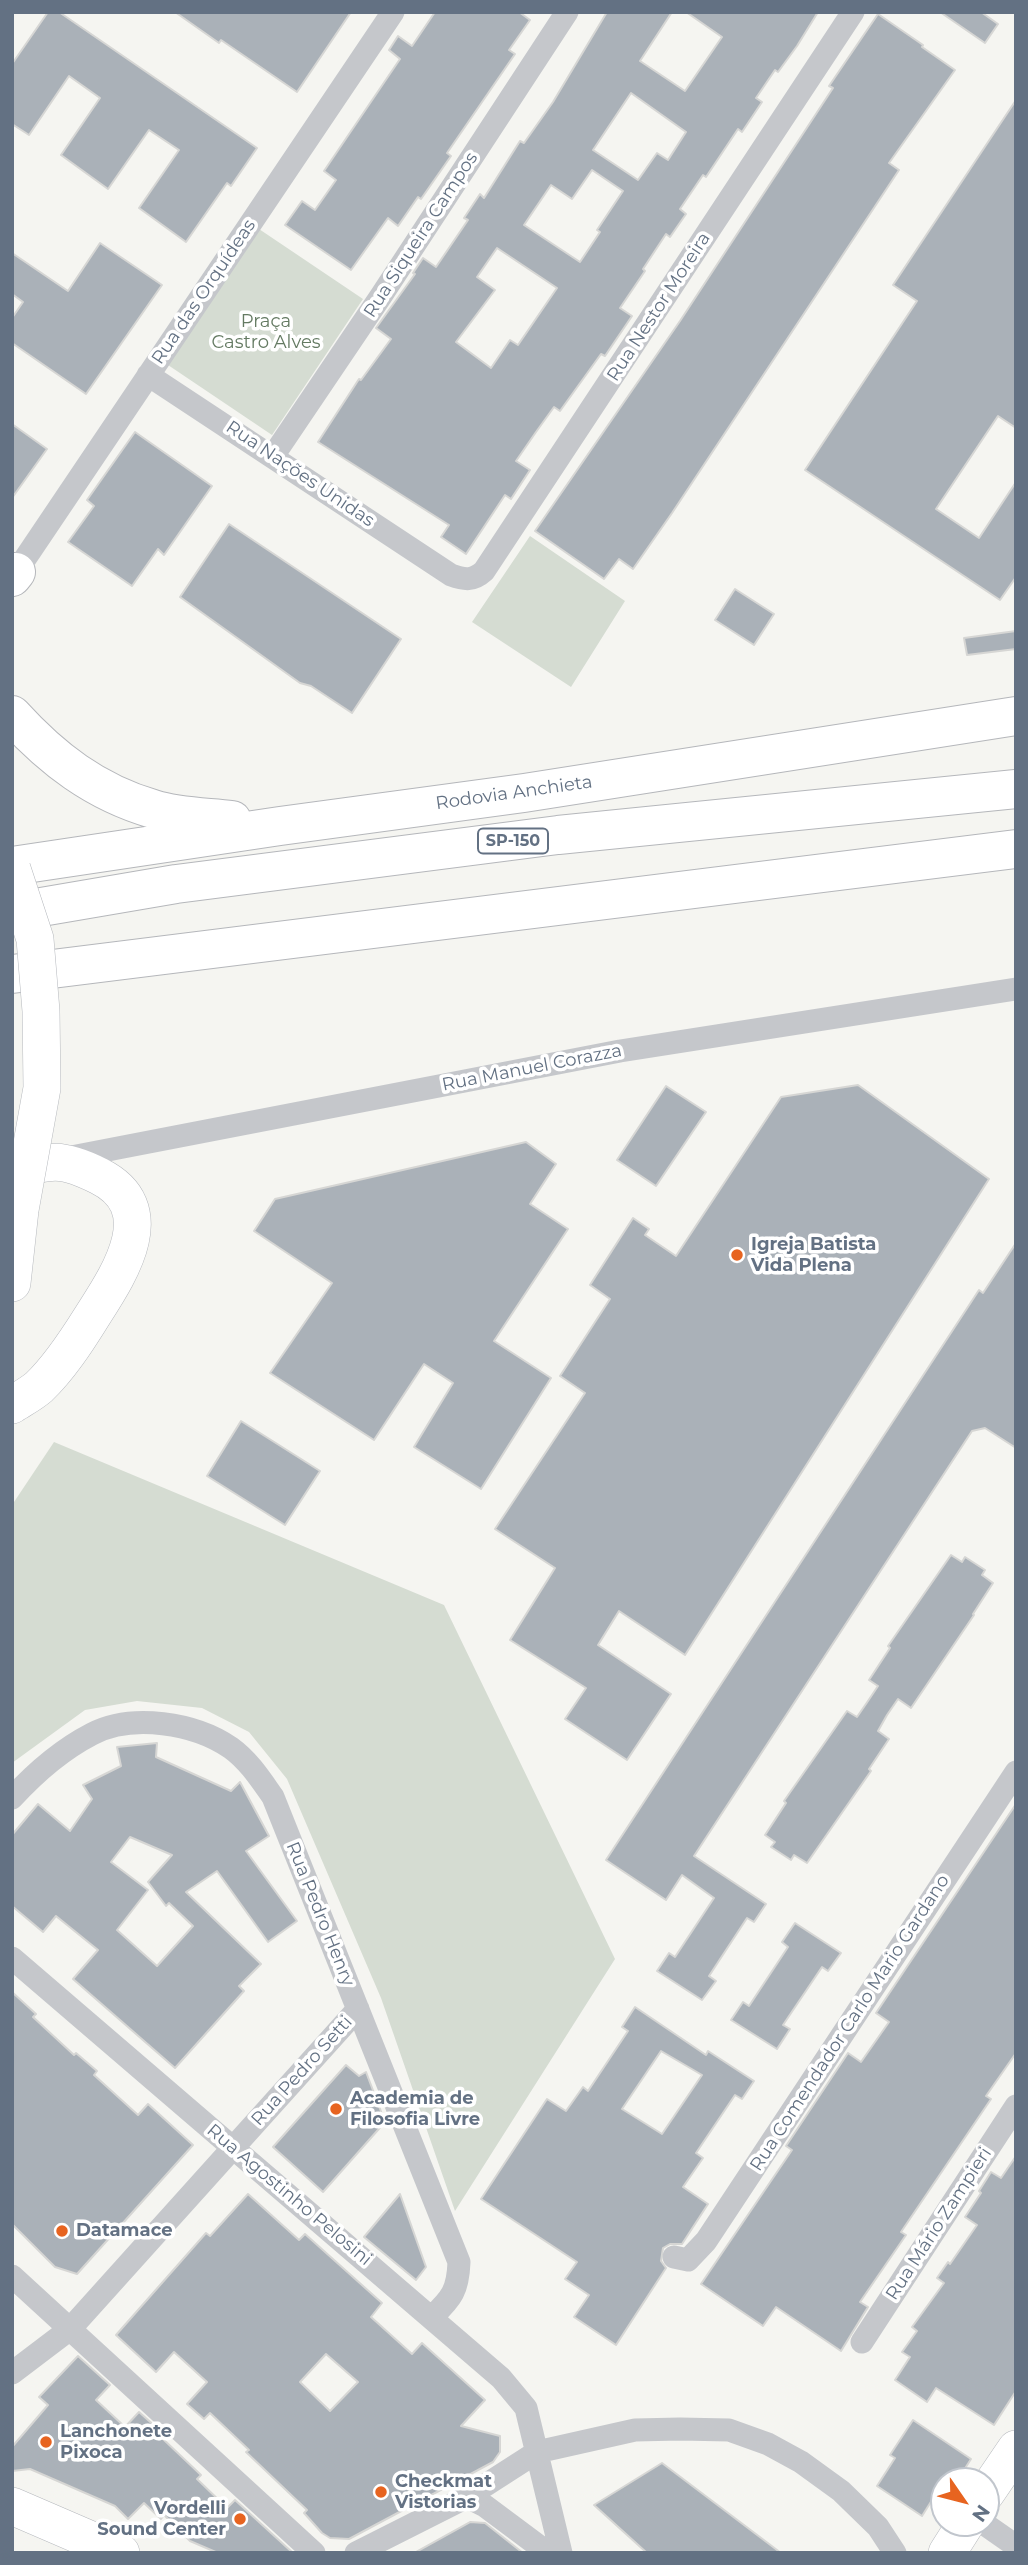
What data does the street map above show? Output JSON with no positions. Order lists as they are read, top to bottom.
{
  "streets": {
    "highway": ["Rodovia Anchieta", "SP-150"],
    "street": [
      "Rua Siqueira Campos",
      "Rua das Orquídeas",
      "Rua Nestor Moreira",
      "Rua Nações Unidas",
      "Rua Manuel Corazza",
      "Rua Pedro Henry",
      "Rua Comendador Carlo Mario Gardano",
      "Rua Pedro Setti",
      "Rua Agostinho Pelosini",
      "Rua Mário Zampieri"
    ]
  },
  "crossings": [
    ["Rua Siqueira Campos", "Rua Nações Unidas"],
    ["Rua das Orquídeas", "Rua Nações Unidas"],
    ["Rua Nestor Moreira", "Rua Nações Unidas"],
    ["Rua Pedro Henry", "Rua Pedro Setti"],
    ["Rua Pedro Henry", "Rua Agostinho Pelosini"],
    ["Rua Pedro Setti", "Rua Agostinho Pelosini"]
  ],
  "parks": ["Praça Castro Alves"],
  "places": [
    "Igreja Batista Vida Plena",
    "Academia de Filosofia Livre",
    "Datamace",
    "Lanchonete Pixoca",
    "Checkmat Vistorias",
    "Vordelli Sound Center"
  ],
  "north": "bottom right"
}
